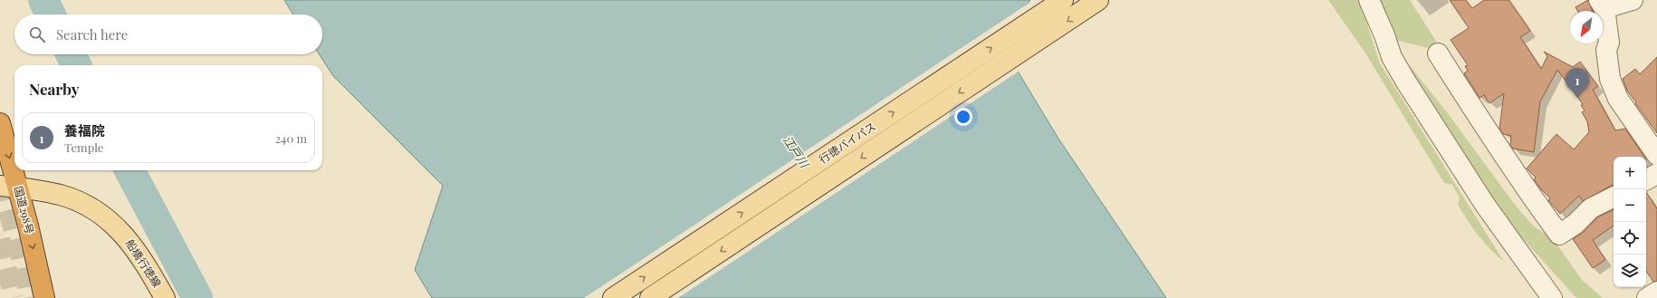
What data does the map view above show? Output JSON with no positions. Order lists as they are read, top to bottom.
{
  "streets": {
    "highway": ["国道298号"],
    "main road": ["行徳バイパス", "船橋行徳線"]
  },
  "crossings": [
    ["国道298号", "船橋行徳線"]
  ],
  "one_way": ["国道298号"],
  "water": ["江戸川"],
  "north": "bottom left",
  "page": {
    "search": "Search here",
    "heading": "Nearby",
    "pins": "1",
    "list": [
      {
        "mark": "1",
        "name": "養福院",
        "note": "Temple",
        "value": "240 m"
      }
    ],
    "map_buttons": ["+", "−"]
  }
}
